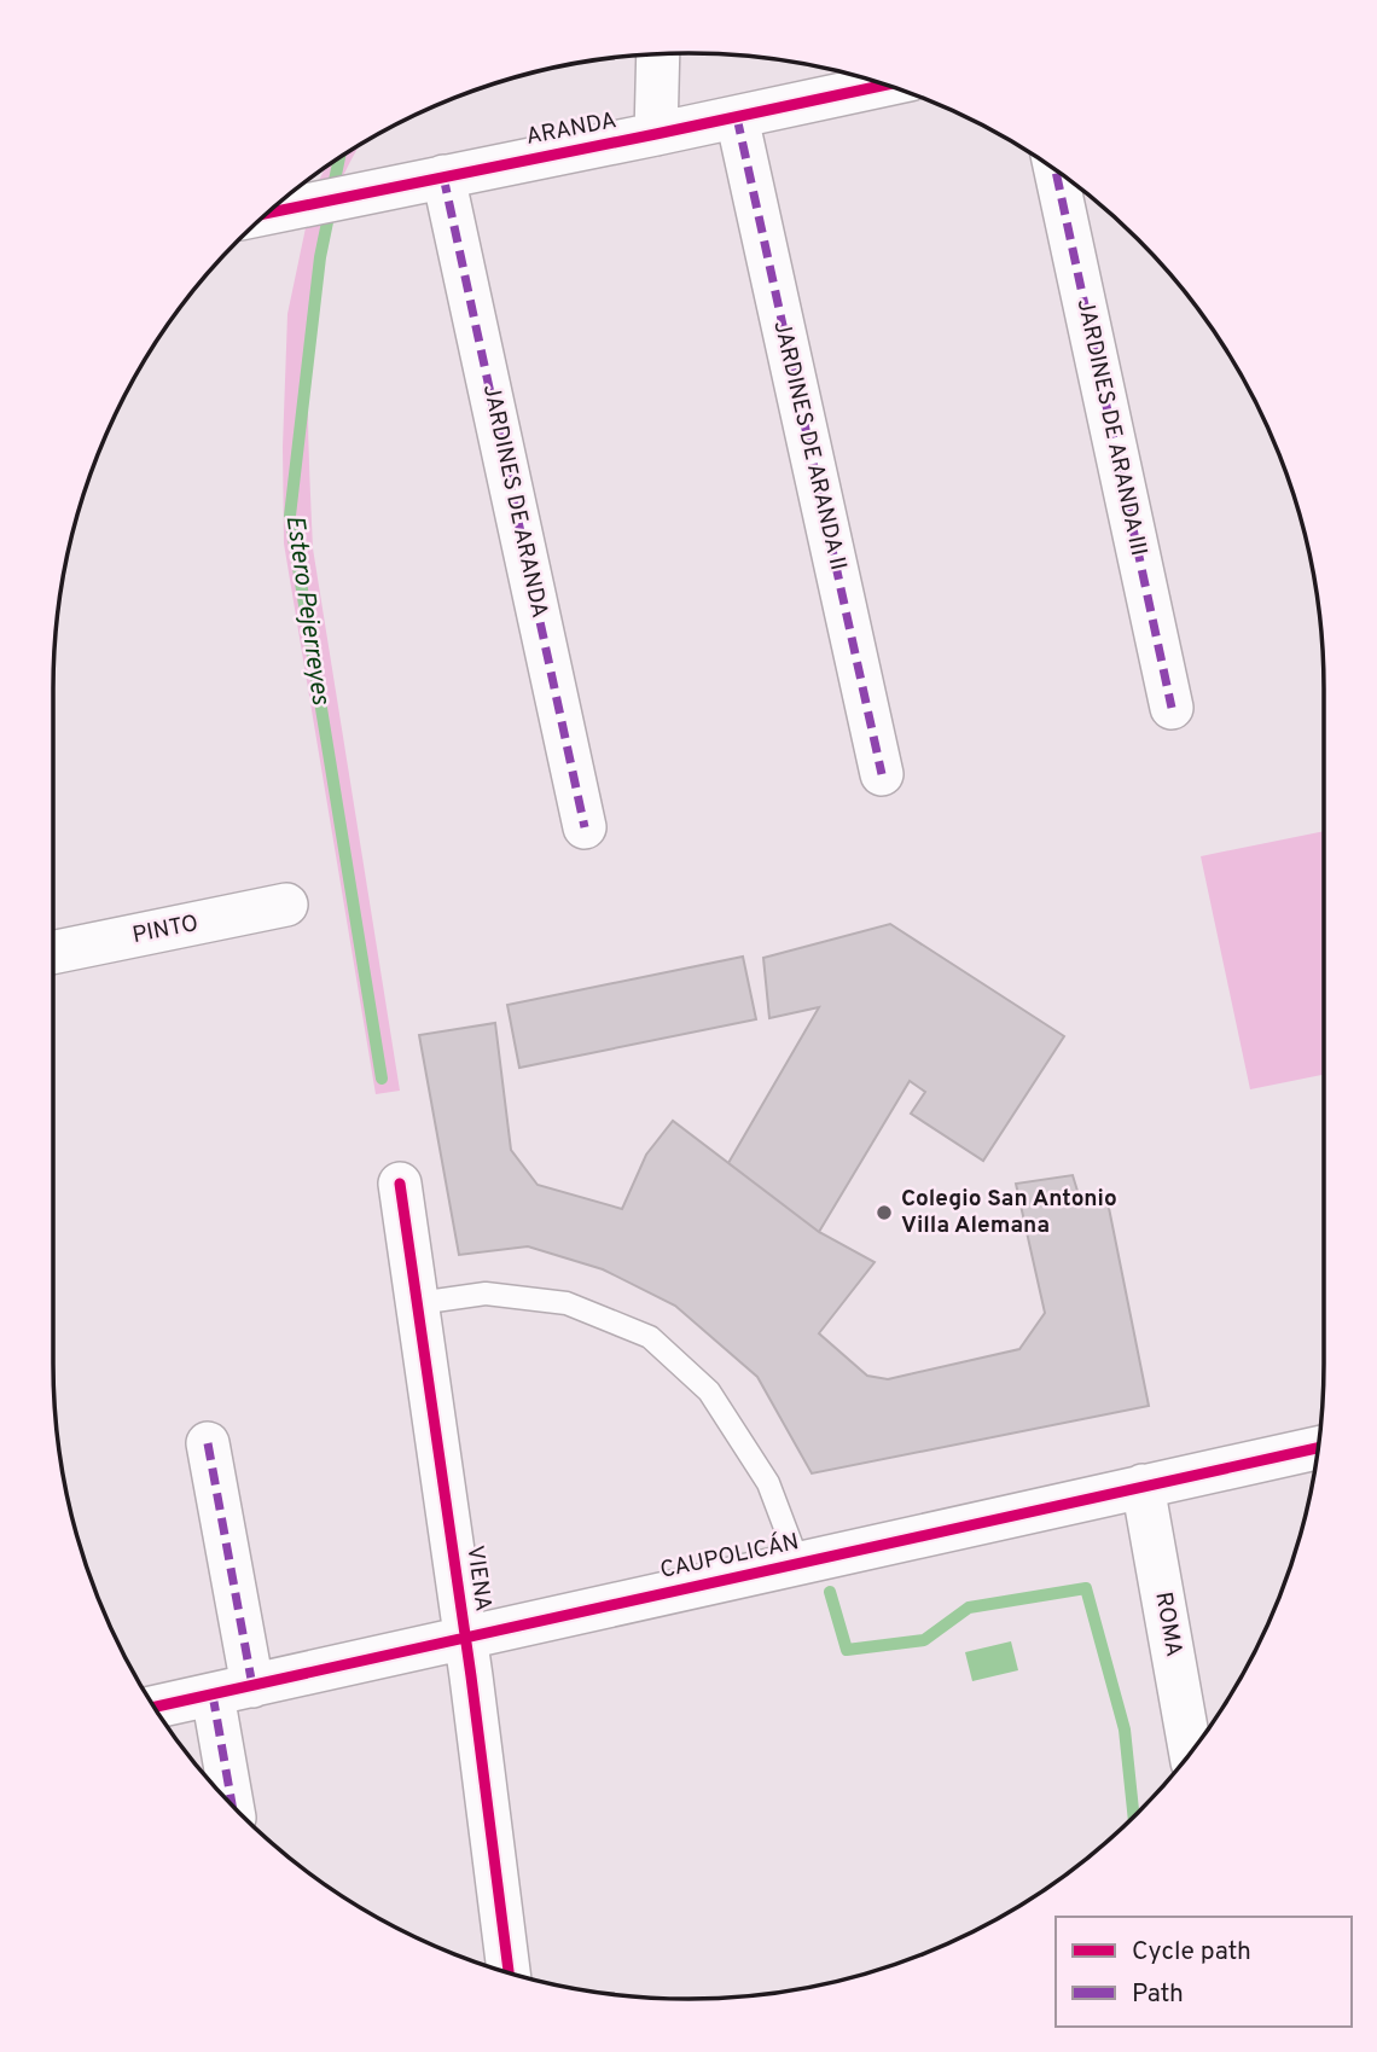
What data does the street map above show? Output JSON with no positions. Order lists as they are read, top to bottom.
{
  "streets": {
    "street": [
      "ARANDA",
      "JARDINES DE ARANDA III",
      "JARDINES DE ARANDA II",
      "JARDINES DE ARANDA",
      "PINTO",
      "CAUPOLICÁN",
      "VIENA",
      "ROMA"
    ]
  },
  "crossings": [
    ["ARANDA", "JARDINES DE ARANDA II"],
    ["ARANDA", "JARDINES DE ARANDA"],
    ["CAUPOLICÁN", "VIENA"],
    ["CAUPOLICÁN", "ROMA"]
  ],
  "water": ["Estero Pejerreyes"],
  "places": ["Colegio San Antonio Villa Alemana"],
  "legend": ["Cycle path", "Path"]
}
